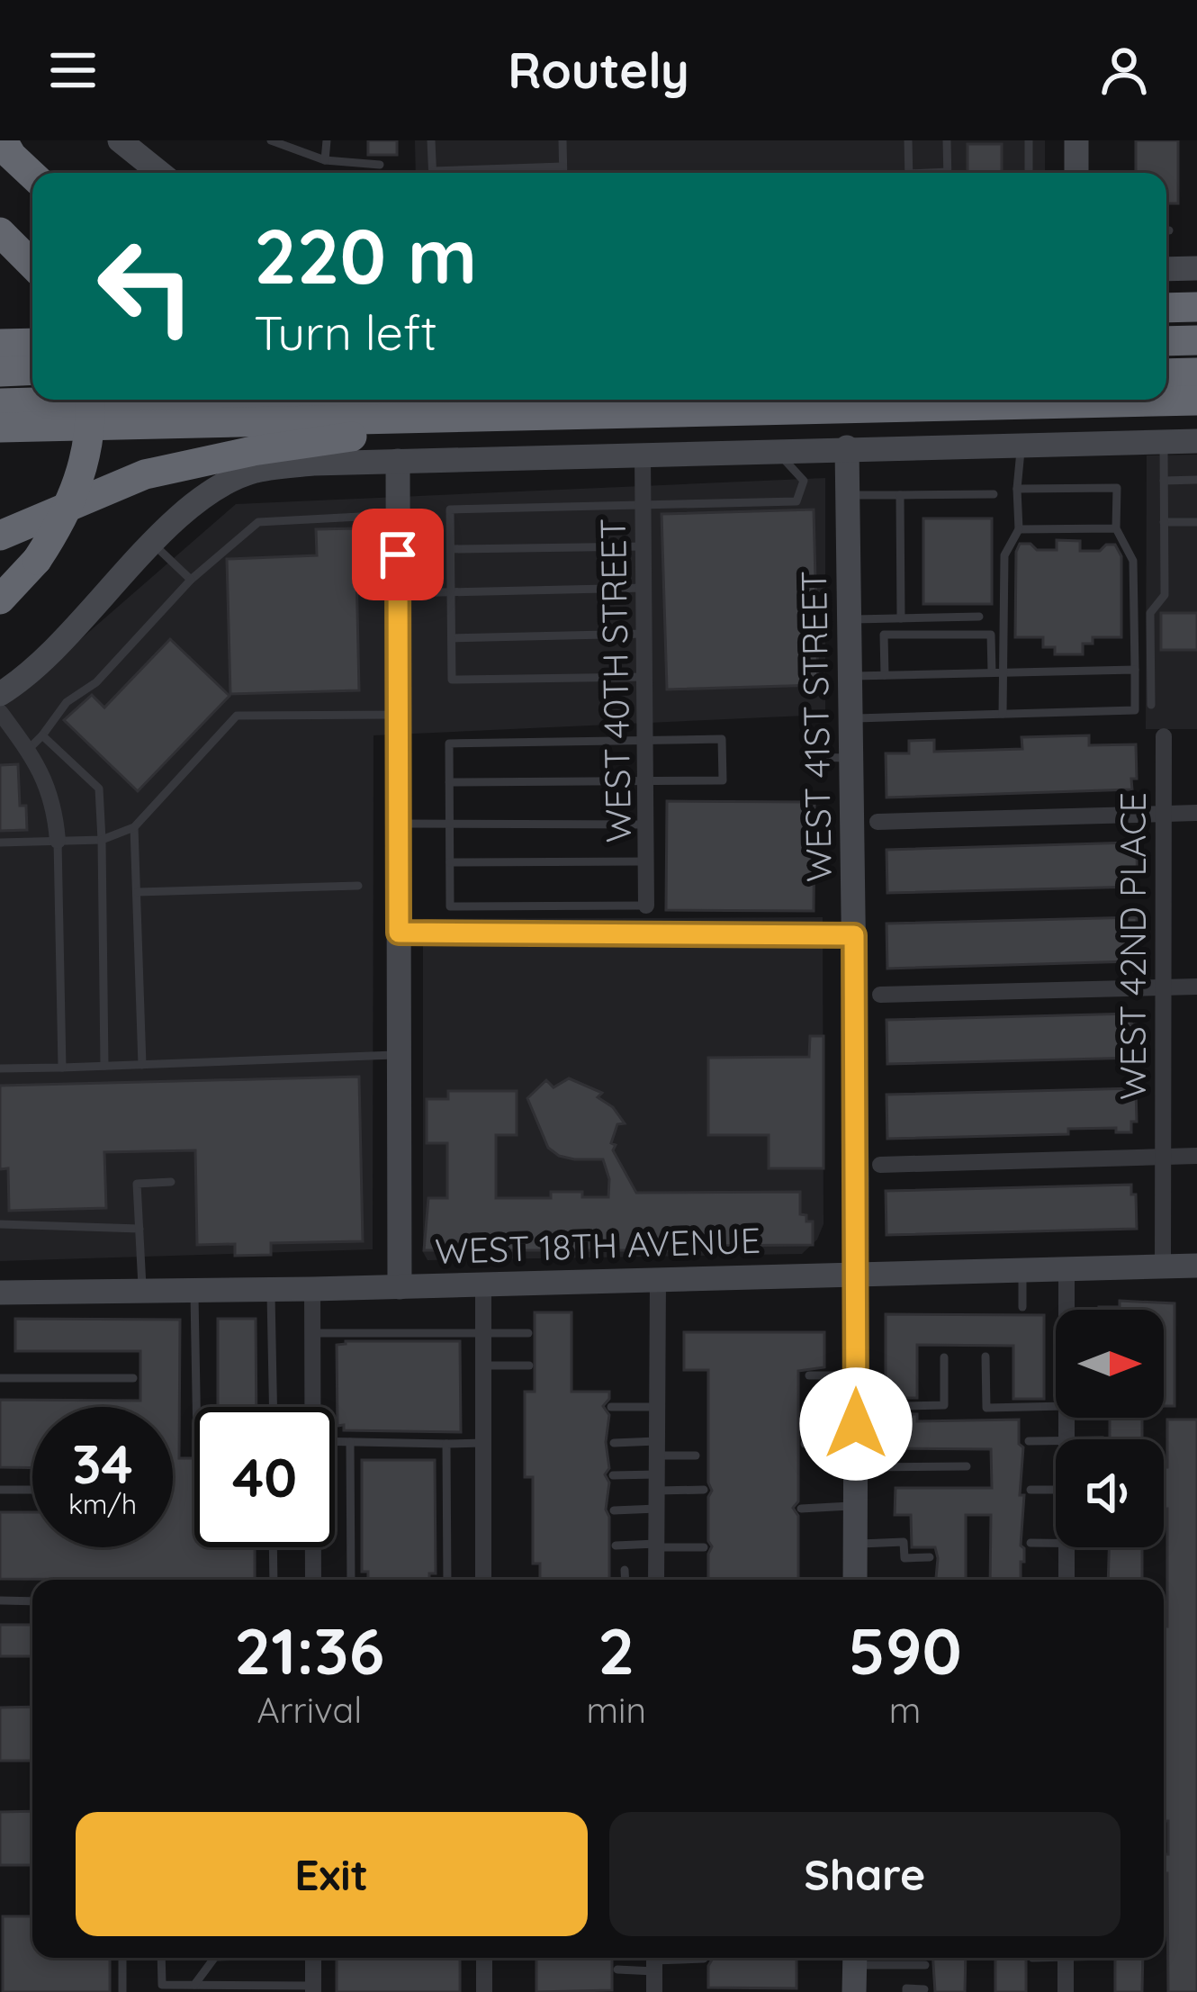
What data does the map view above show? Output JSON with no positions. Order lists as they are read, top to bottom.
{
  "streets": {
    "street": [
      "WEST 40TH STREET",
      "WEST 41ST STREET",
      "WEST 42ND PLACE",
      "WEST 18TH AVENUE"
    ]
  },
  "crossings": [
    ["WEST 41ST STREET", "WEST 18TH AVENUE"],
    ["WEST 42ND PLACE", "WEST 18TH AVENUE"]
  ],
  "north": "right",
  "page": {
    "header": "Routely",
    "turn": ["220 m", "Turn left"],
    "speed": "34 km/h",
    "limit": "40",
    "eta": [
      "21:36",
      "Arrival",
      "2",
      "min",
      "590",
      "m"
    ],
    "buttons": ["Exit", "Share"]
  }
}
